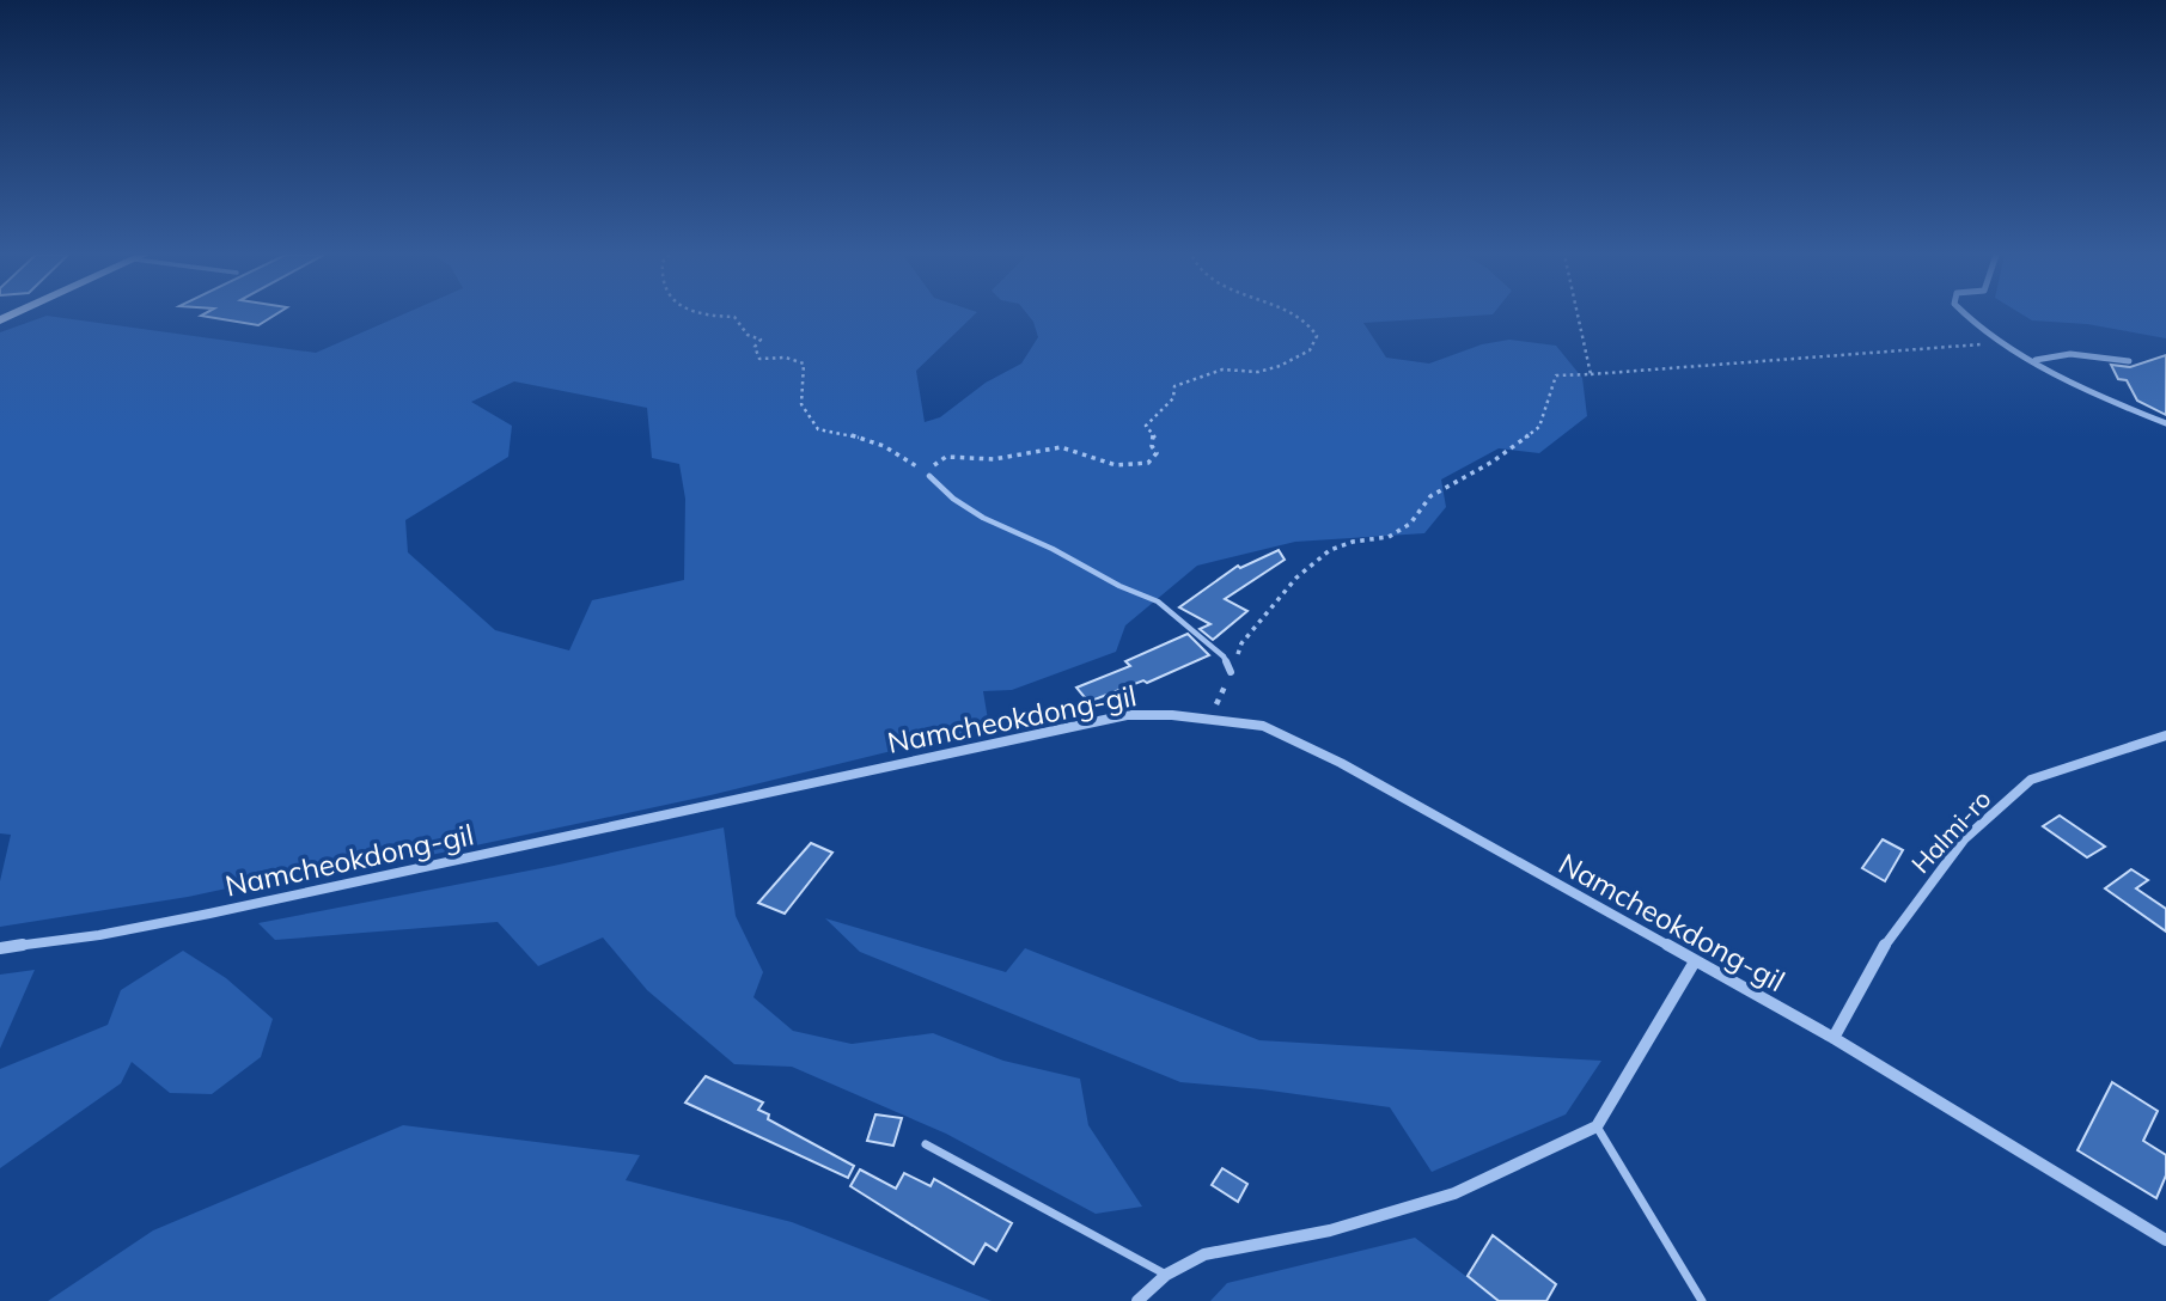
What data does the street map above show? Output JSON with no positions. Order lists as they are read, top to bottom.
{
  "streets": {
    "street": ["Namcheokdong-gil", "Halmi-ro"]
  },
  "crossings": [
    ["Namcheokdong-gil", "Halmi-ro"]
  ]
}
